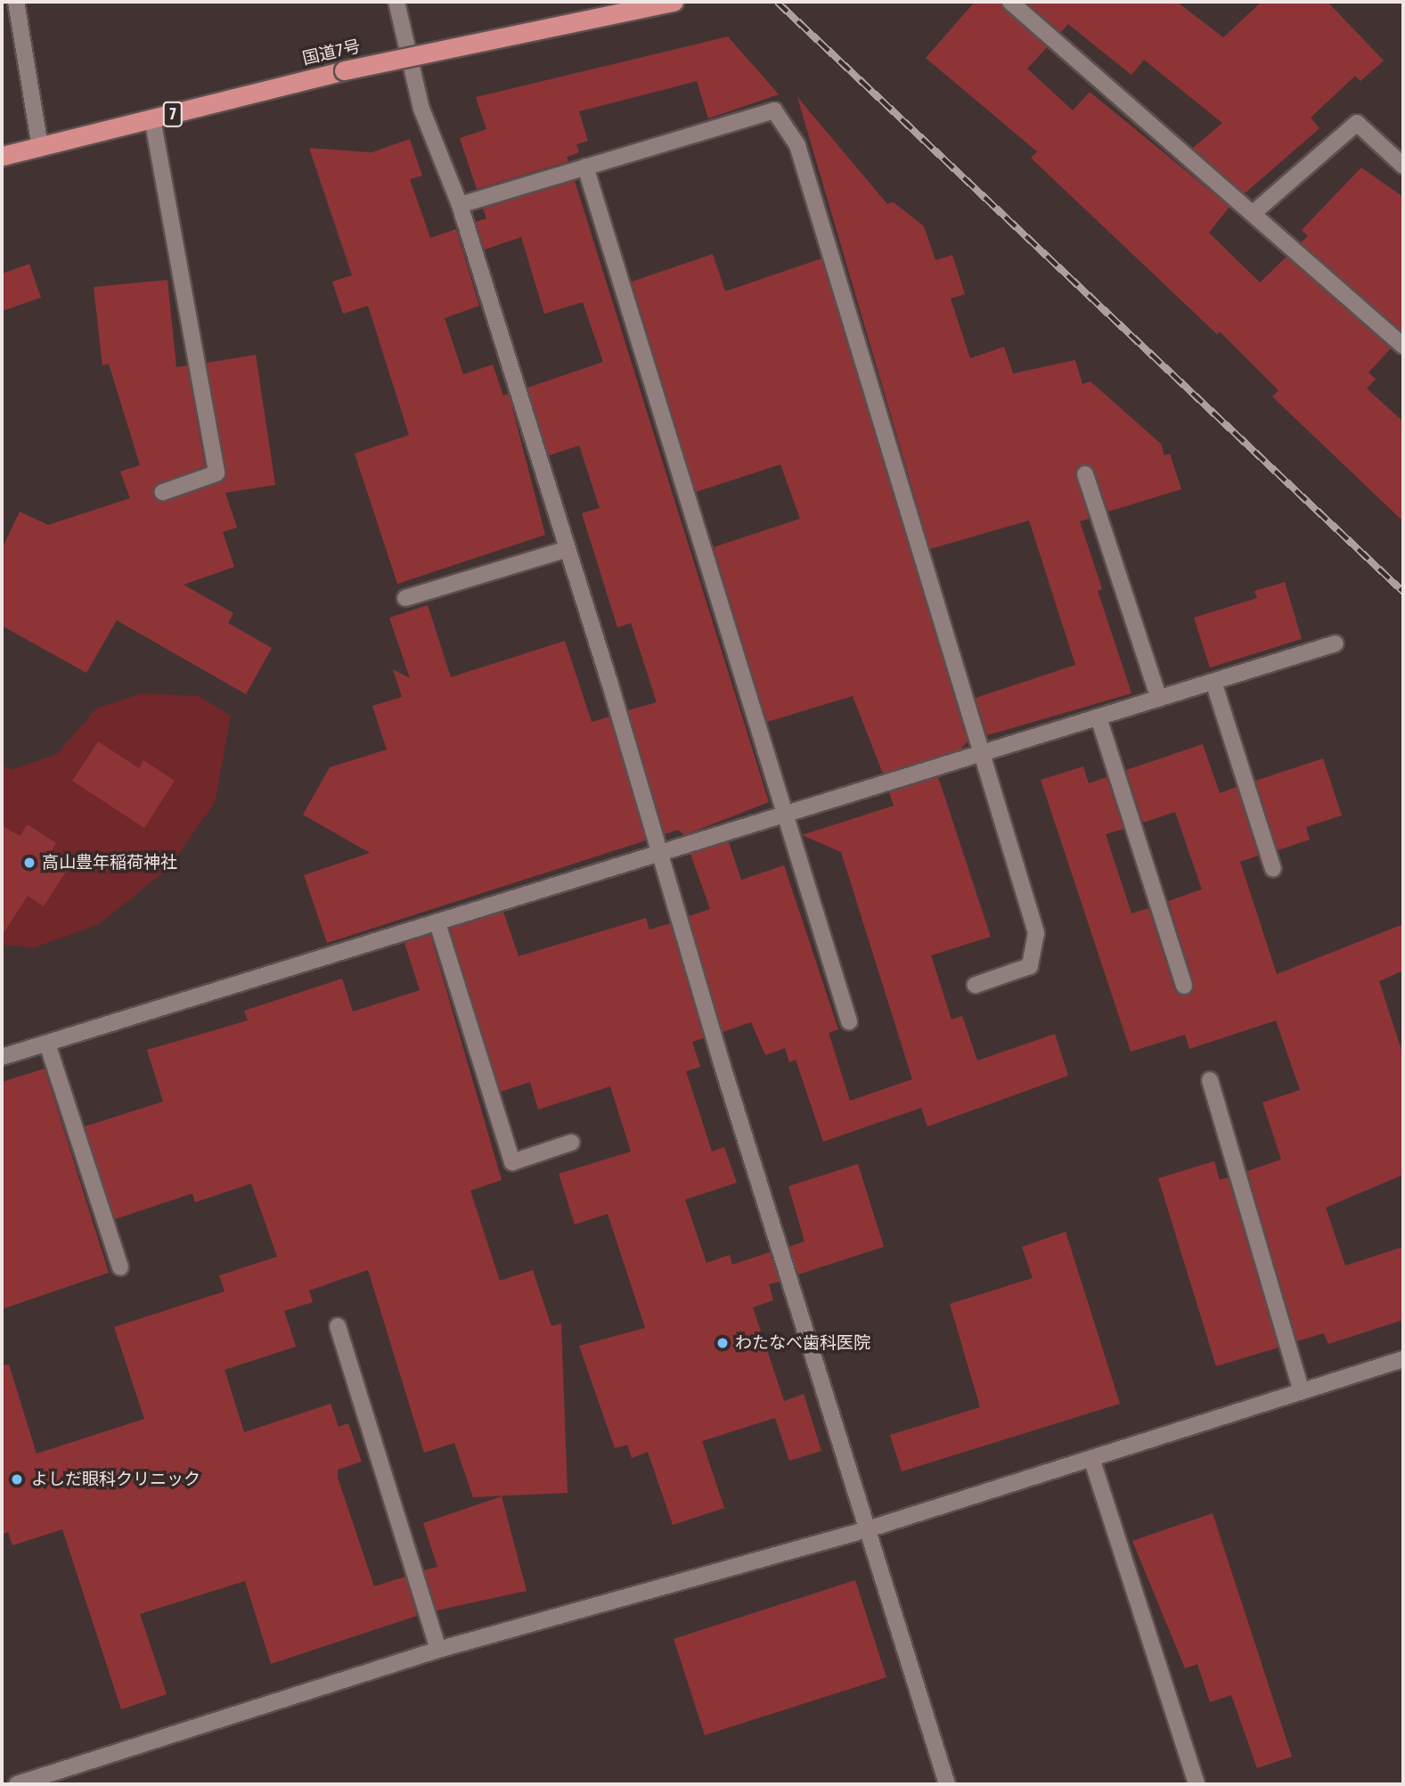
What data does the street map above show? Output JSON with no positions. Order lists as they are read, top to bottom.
{
  "streets": {
    "highway": ["国道7号", "7"]
  },
  "places": ["高山豊年稲荷神社", "わたなべ歯科医院", "よしだ眼科クリニック"]
}
